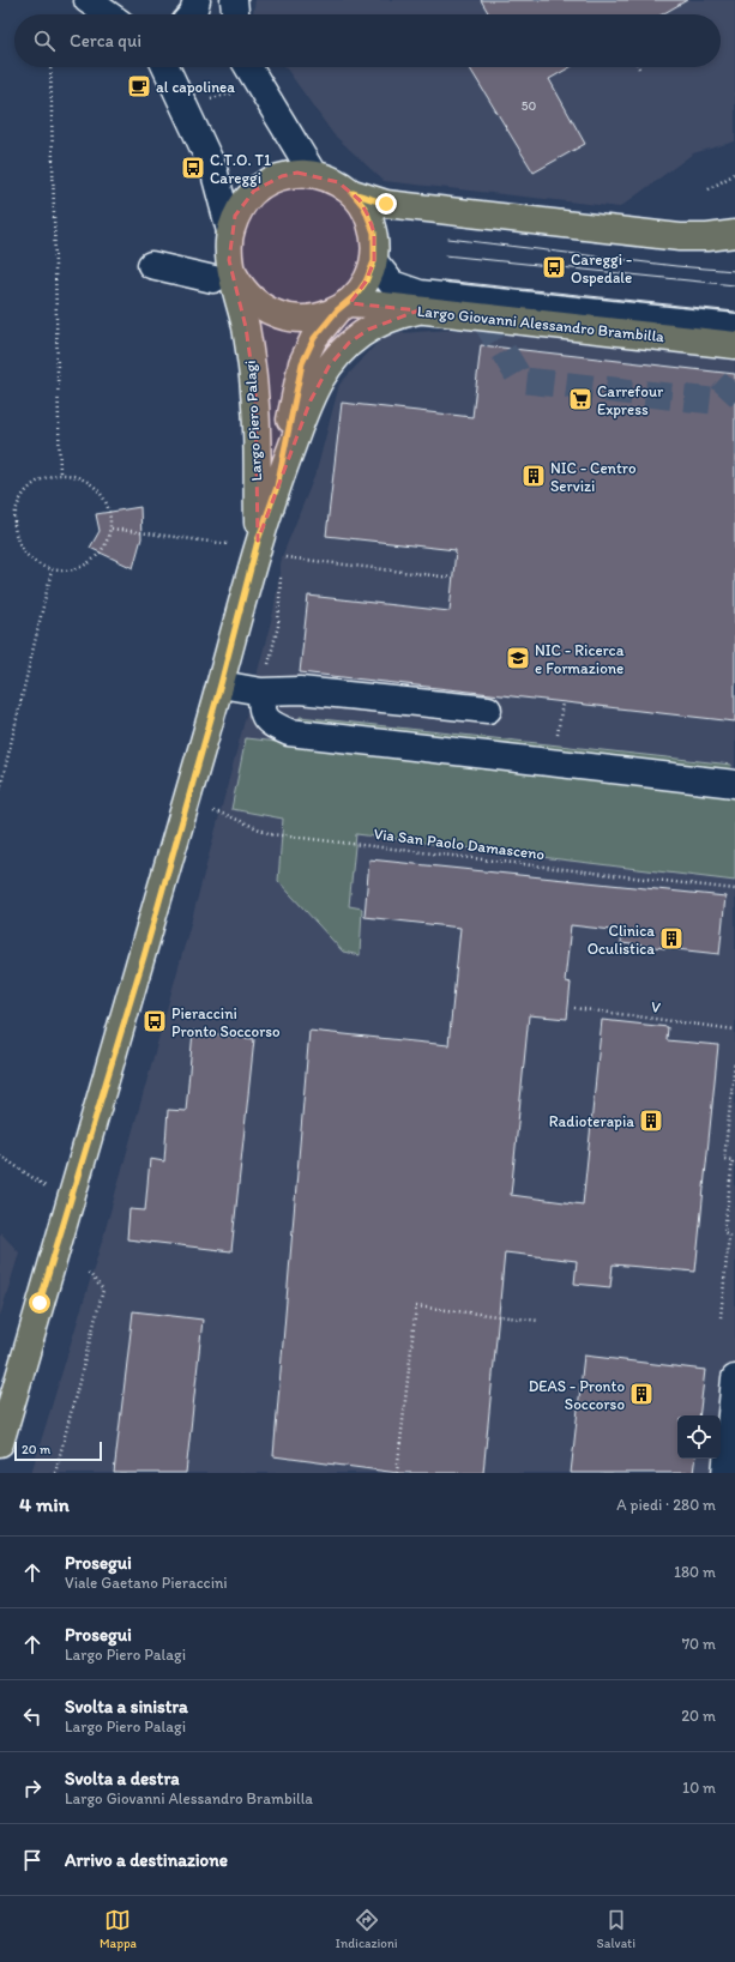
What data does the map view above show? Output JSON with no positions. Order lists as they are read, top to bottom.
{
  "streets": {
    "main road": ["Largo Giovanni Alessandro Brambilla", "Largo Piero Palagi"],
    "path": ["Via San Paolo Damasceno", "V"]
  },
  "crossings": [
    ["Largo Giovanni Alessandro Brambilla", "Largo Piero Palagi"]
  ],
  "places": {
    "cafe": ["al capolinea"],
    "bus stop": ["C.T.O. T1 Careggi", "Careggi - Ospedale", "Pieraccini Pronto Soccorso"],
    "supermarket": ["Carrefour Express"],
    "building": [
      "NIC - Centro Servizi",
      "Clinica Oculistica",
      "Radioterapia",
      "DEAS - Pronto Soccorso"
    ],
    "school or university": ["NIC - Ricerca e Formazione"]
  },
  "house_numbers": ["50"],
  "scale_bar": "20 m",
  "page": {
    "search": "Cerca qui",
    "scale": "20 m",
    "heading": ["4 min", "A piedi · 280 m"],
    "list": [
      ["Prosegui", "Viale Gaetano Pieraccini", "180 m"],
      ["Prosegui", "Largo Piero Palagi", "70 m"],
      ["Svolta a sinistra", "Largo Piero Palagi", "20 m"],
      ["Svolta a destra", "Largo Giovanni Alessandro Brambilla", "10 m"],
      "Arrivo a destinazione"
    ],
    "nav": ["Mappa", "Indicazioni", "Salvati"]
  }
}
